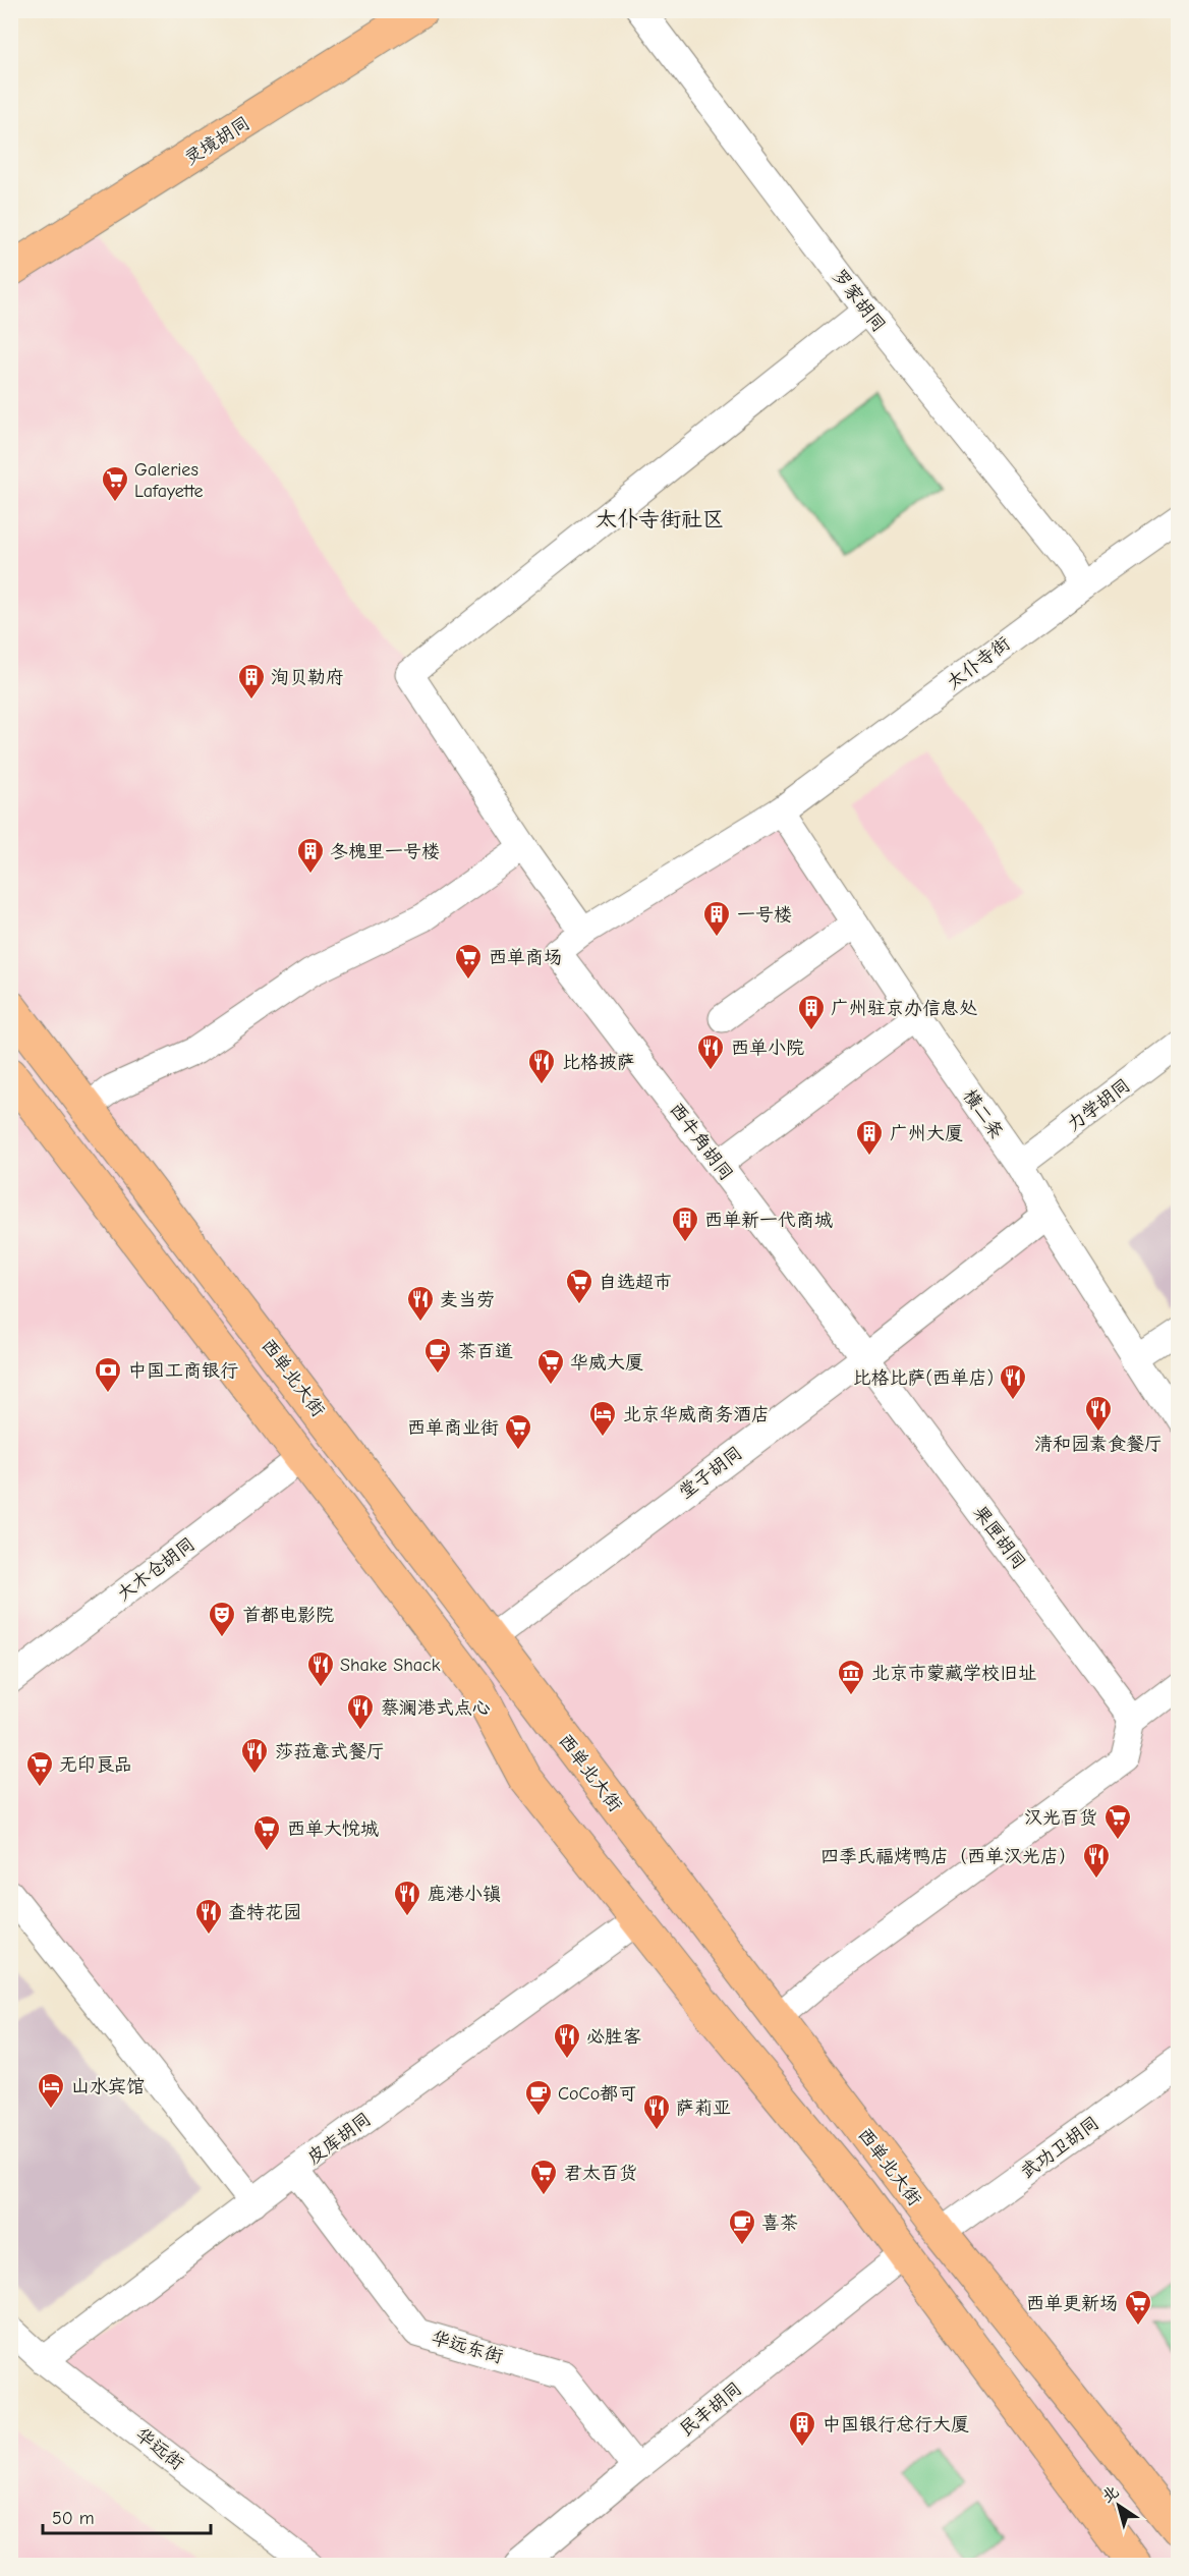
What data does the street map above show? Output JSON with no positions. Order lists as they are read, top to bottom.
{
  "streets": {
    "main road": ["灵境胡同", "西单北大街"],
    "street": [
      "罗家胡同",
      "太仆寺街",
      "力学胡同",
      "横二条",
      "西牛角胡同",
      "堂子胡同",
      "果匣胡同",
      "大木仓胡同",
      "皮库胡同",
      "武功卫胡同",
      "华远东街",
      "民丰胡同",
      "华远街"
    ]
  },
  "crossings": [
    ["罗家胡同", "太仆寺街"],
    ["太仆寺街", "横二条"],
    ["太仆寺街", "西牛角胡同"],
    ["力学胡同", "横二条"],
    ["横二条", "堂子胡同"],
    ["西牛角胡同", "堂子胡同"],
    ["西牛角胡同", "果匣胡同"],
    ["西单北大街", "堂子胡同"],
    ["西单北大街", "武功卫胡同"],
    ["堂子胡同", "果匣胡同"],
    ["皮库胡同", "华远东街"],
    ["皮库胡同", "华远街"],
    ["华远东街", "民丰胡同"]
  ],
  "districts": ["太仆寺街社区"],
  "places": {
    "supermarket": [
      "Galeries Lafayette",
      "西单商场",
      "自选超市",
      "华威大厦",
      "西单商业街",
      "无印良品",
      "汉光百货",
      "西单大悦城",
      "君太百货",
      "西单更新场"
    ],
    "building": [
      "洵贝勒府",
      "冬槐里一号楼",
      "一号楼",
      "广州驻京办信息处",
      "广州大厦",
      "西单新一代商城",
      "中国银行总行大厦"
    ],
    "restaurant": [
      "西单小院",
      "比格披萨",
      "麦当劳",
      "比格比萨(西单店)",
      "清和园素食餐厅",
      "Shake Shack",
      "蔡澜港式点心",
      "莎菈意式餐厅",
      "四季氏福烤鸭店（西单汉光店）",
      "鹿港小镇",
      "查特花园",
      "必胜客",
      "萨莉亚"
    ],
    "cafe": ["茶百道", "CoCo都可", "喜茶"],
    "bank": ["中国工商银行"],
    "hotel": ["北京华威商务酒店", "山水宾馆"],
    "theatre": ["首都电影院"],
    "museum": ["北京市蒙藏学校旧址"]
  },
  "scale_bar": "50 m",
  "north": "top left"
}
